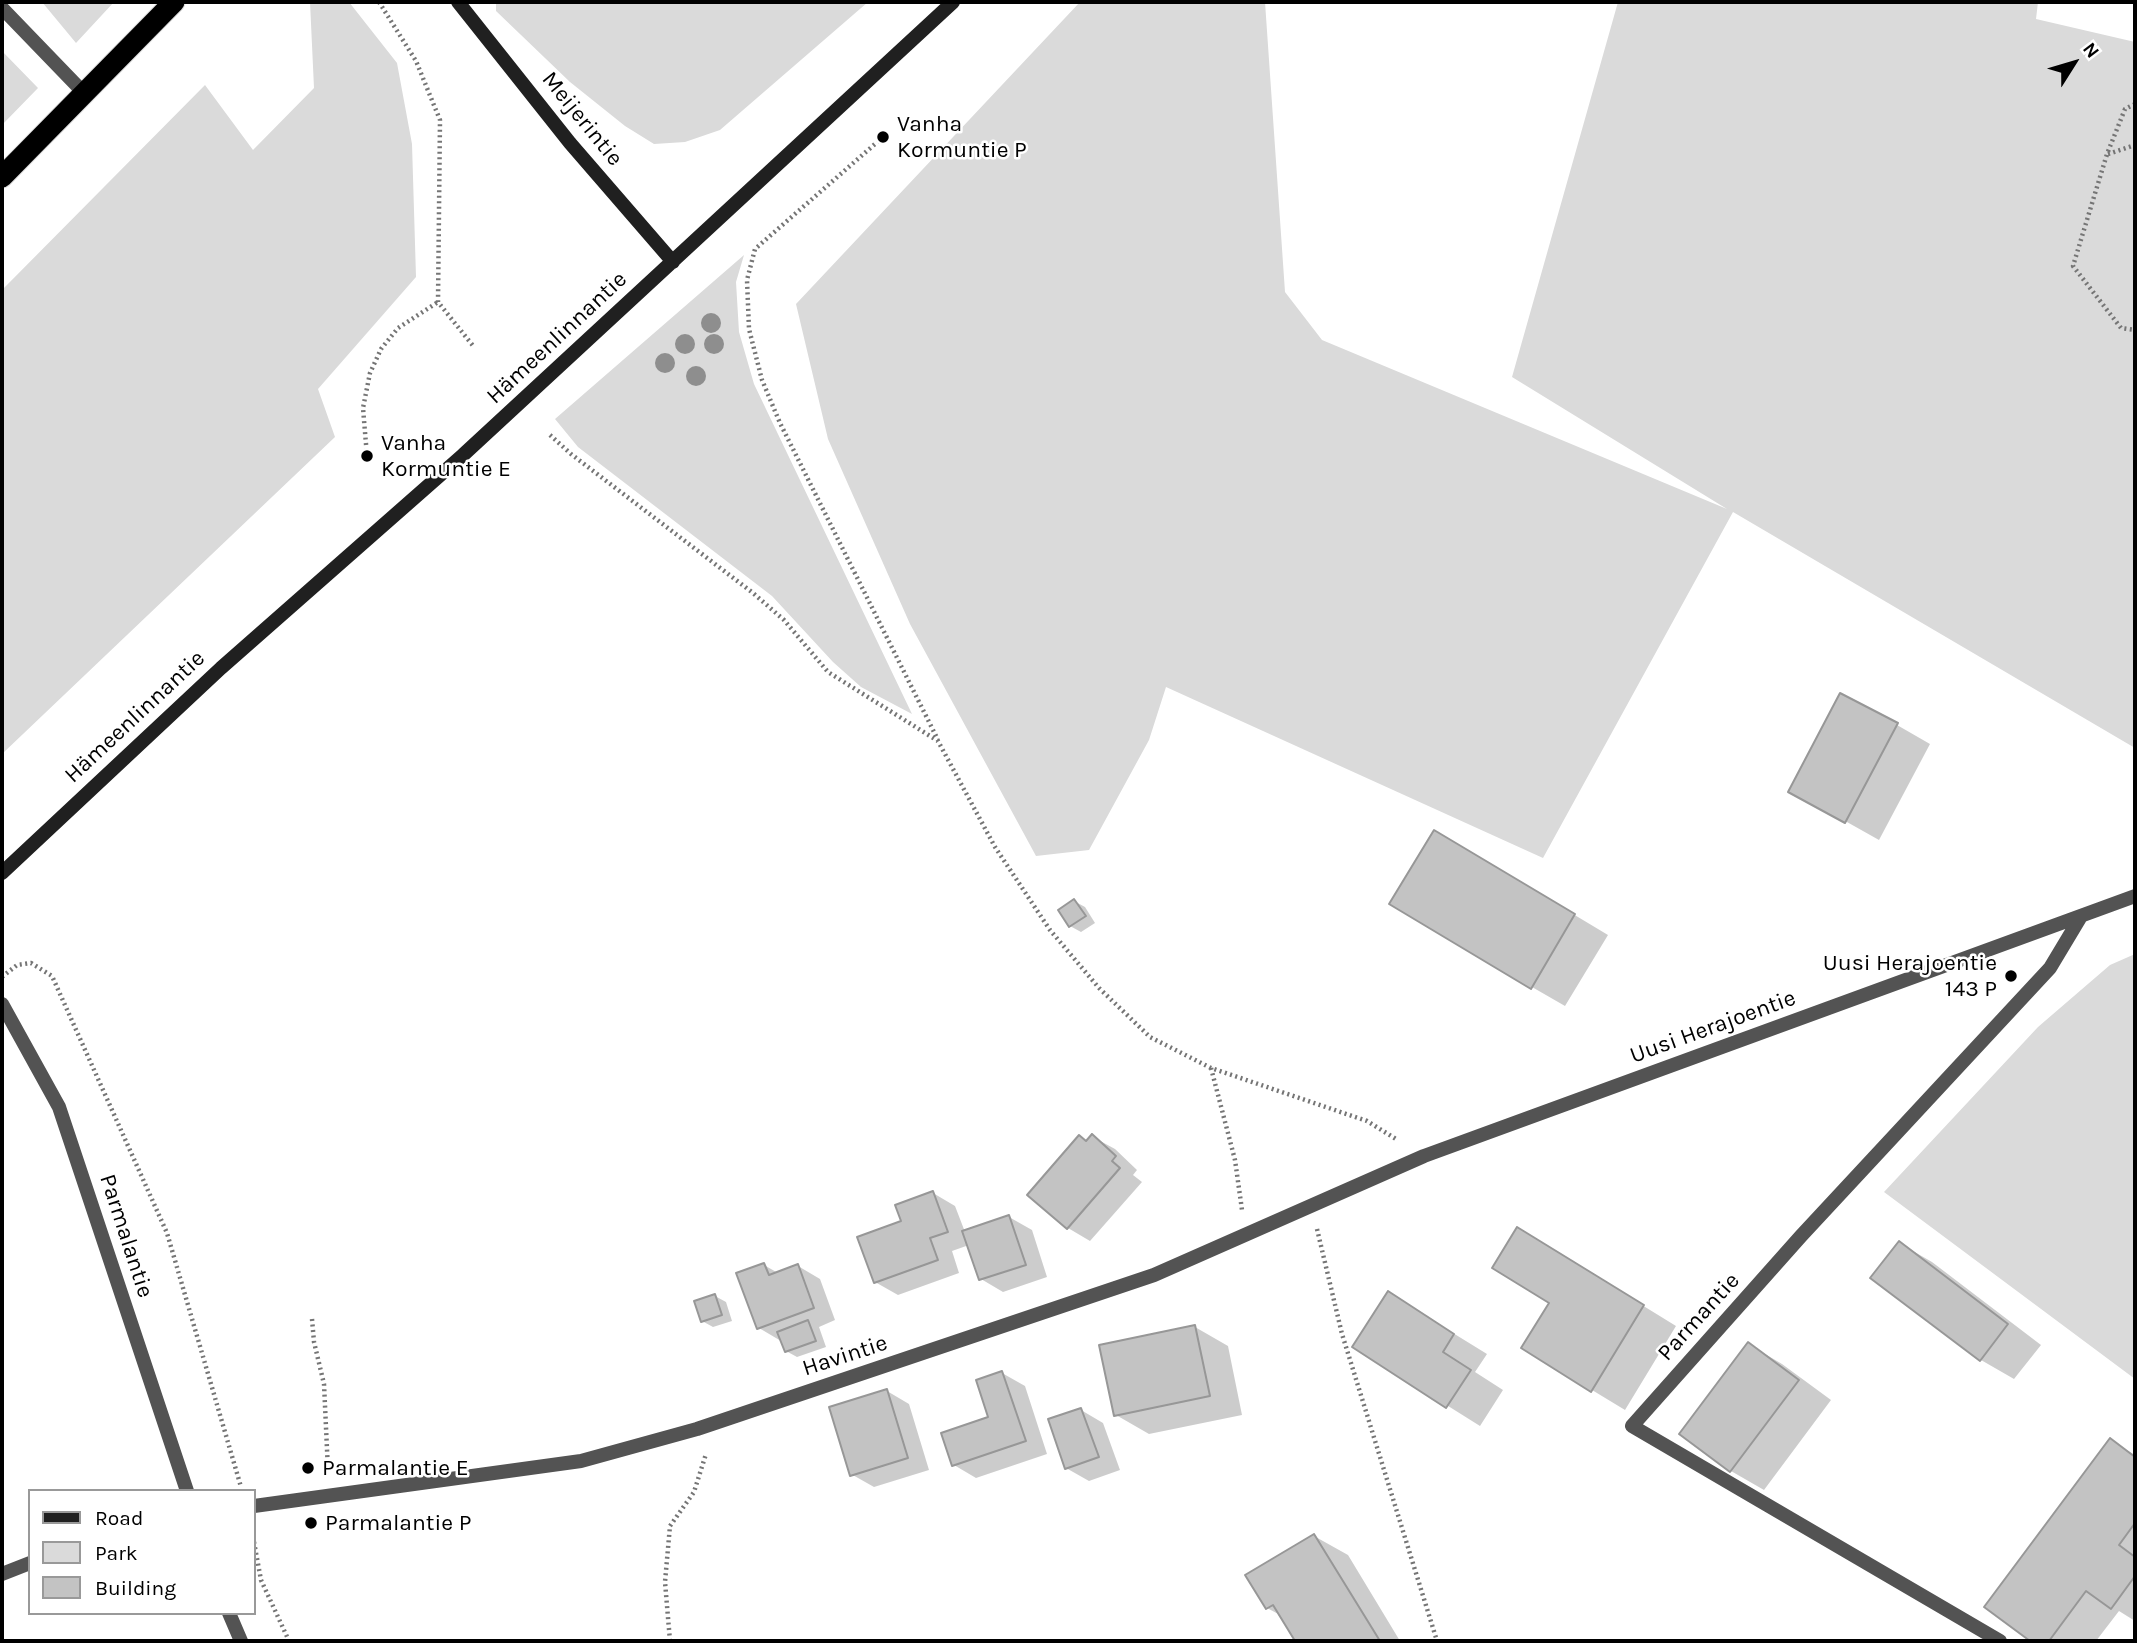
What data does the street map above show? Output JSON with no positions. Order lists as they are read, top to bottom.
{
  "streets": {
    "main road": ["Meijerintie", "Hämeenlinnantie"],
    "street": [
      "Uusi Herajoentie",
      "Parmalantie",
      "Parmantie",
      "Havintie"
    ]
  },
  "crossings": [
    ["Meijerintie", "Hämeenlinnantie"],
    ["Uusi Herajoentie", "Parmantie"],
    ["Uusi Herajoentie", "Havintie"]
  ],
  "places": [
    "Vanha Kormuntie P",
    "Vanha Kormuntie E",
    "Uusi Herajoentie 143 P",
    "Parmalantie E",
    "Parmalantie P"
  ],
  "legend": ["Road", "Park", "Building"],
  "north": "top right"
}
